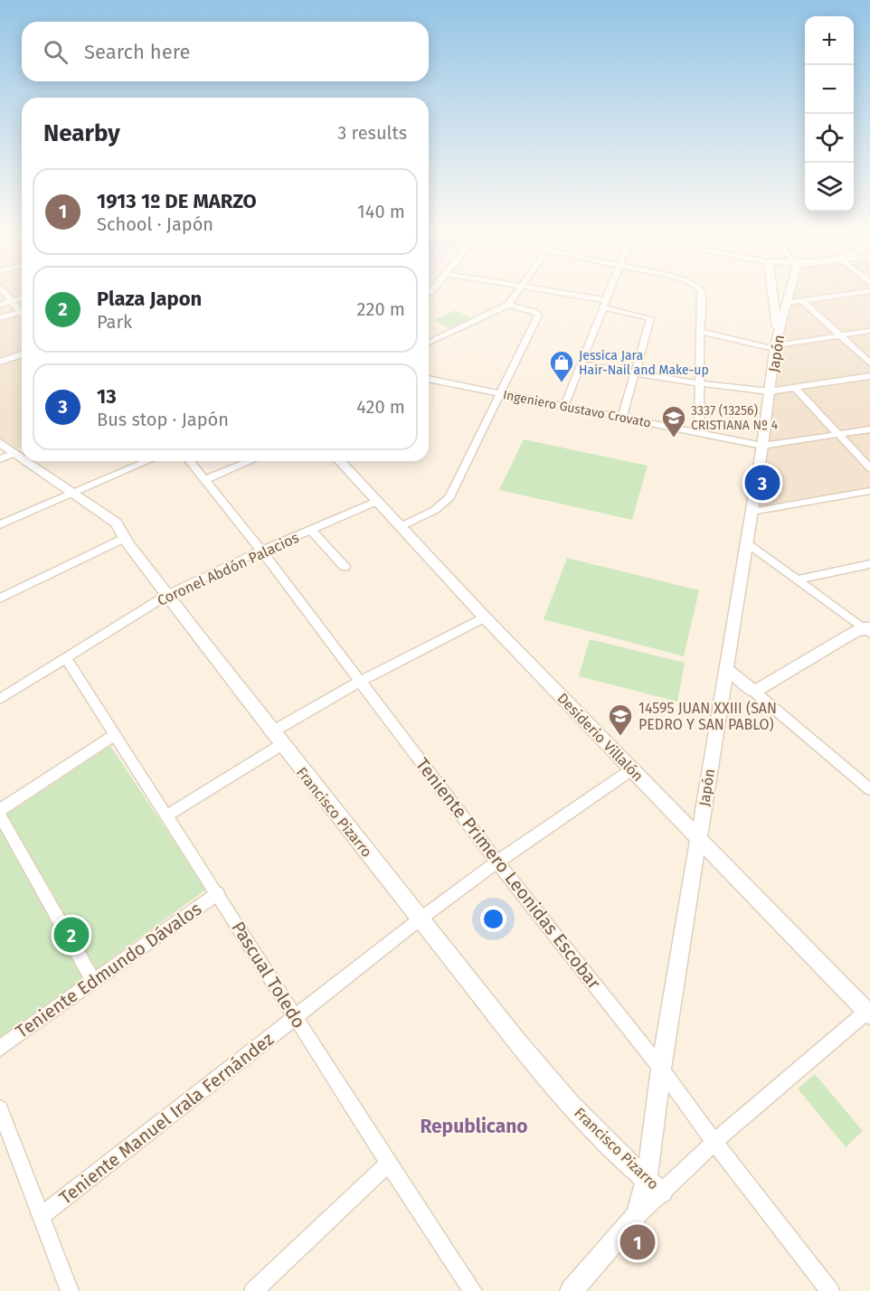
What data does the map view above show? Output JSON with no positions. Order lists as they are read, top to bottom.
{
  "streets": {
    "street": [
      "Japón",
      "Ingeniero Gustavo Crovato",
      "Coronel Abdón Palacios",
      "Desiderio Villalón",
      "Francisco Pizarro",
      "Teniente Primero Leonidas Escobar",
      "Teniente Edmundo Dávalos",
      "Pascual Toledo",
      "Teniente Manuel Irala Fernández"
    ]
  },
  "crossings": [
    ["Japón", "Ingeniero Gustavo Crovato"],
    ["Japón", "Desiderio Villalón"],
    ["Japón", "Francisco Pizarro"],
    ["Japón", "Teniente Primero Leonidas Escobar"],
    ["Coronel Abdón Palacios", "Desiderio Villalón"],
    ["Coronel Abdón Palacios", "Francisco Pizarro"],
    ["Coronel Abdón Palacios", "Teniente Primero Leonidas Escobar"],
    ["Coronel Abdón Palacios", "Pascual Toledo"],
    ["Desiderio Villalón", "Teniente Manuel Irala Fernández"],
    ["Francisco Pizarro", "Teniente Manuel Irala Fernández"],
    ["Teniente Primero Leonidas Escobar", "Teniente Manuel Irala Fernández"],
    ["Teniente Edmundo Dávalos", "Pascual Toledo"],
    ["Pascual Toledo", "Teniente Manuel Irala Fernández"]
  ],
  "districts": ["Republicano"],
  "places": {
    "shop": ["Jessica Jara Hair-Nail and Make-up"],
    "school or university": ["3337 (13256) CRISTIANA Nº 4", "14595 JUAN XXIII (SAN PEDRO Y SAN PABLO)"]
  },
  "page": {
    "map_buttons": ["+", "−"],
    "search": "Search here",
    "heading": ["Nearby", "3 results"],
    "list": [
      {
        "mark": "1",
        "name": "1913 1º DE MARZO",
        "note": "School · Japón",
        "value": "140 m"
      },
      {
        "mark": "2",
        "name": "Plaza Japon",
        "note": "Park",
        "value": "220 m"
      },
      {
        "mark": "3",
        "name": "13",
        "note": "Bus stop · Japón",
        "value": "420 m"
      }
    ],
    "pins": ["3", "2", "1"]
  }
}
